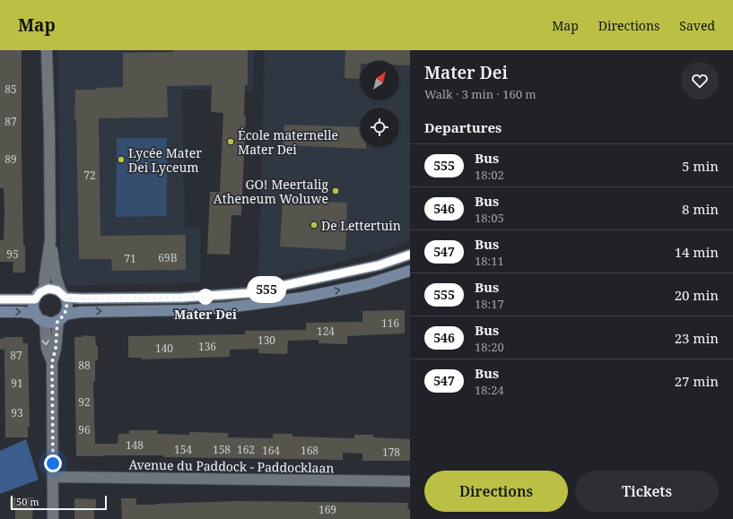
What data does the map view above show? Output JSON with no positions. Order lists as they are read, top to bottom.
{
  "streets": {
    "street": ["Avenue du Paddock - Paddocklaan"]
  },
  "places": [
    "École maternelle Mater Dei",
    "Lycée Mater Dei Lyceum",
    "GO! Meertalig Atheneum Woluwe",
    "De Lettertuin",
    "Mater Dei"
  ],
  "lines": ["bus line 555"],
  "house_numbers": [
    "85",
    "87",
    "89",
    "72",
    "95",
    "69B",
    "71",
    "116",
    "124",
    "130",
    "136",
    "140",
    "87",
    "88",
    "91",
    "92",
    "93",
    "96",
    "148",
    "154",
    "158",
    "162",
    "164",
    "168",
    "178",
    "169"
  ],
  "scale_bar": "50 m",
  "north": "top right",
  "page": {
    "header": "Map",
    "nav": ["Map", "Directions", "Saved"],
    "on_map": "555",
    "heading": [
      ["Mater Dei", "Walk · 3 min · 160 m"],
      "Departures"
    ],
    "list": [
      {
        "mark": "555",
        "name": "Bus",
        "note": "18:02",
        "value": "5 min"
      },
      {
        "mark": "546",
        "name": "Bus",
        "note": "18:05",
        "value": "8 min"
      },
      {
        "mark": "547",
        "name": "Bus",
        "note": "18:11",
        "value": "14 min"
      },
      {
        "mark": "555",
        "name": "Bus",
        "note": "18:17",
        "value": "20 min"
      },
      {
        "mark": "546",
        "name": "Bus",
        "note": "18:20",
        "value": "23 min"
      },
      {
        "mark": "547",
        "name": "Bus",
        "note": "18:24",
        "value": "27 min"
      }
    ],
    "buttons": ["Directions", "Tickets"],
    "scale": "50 m"
  }
}
